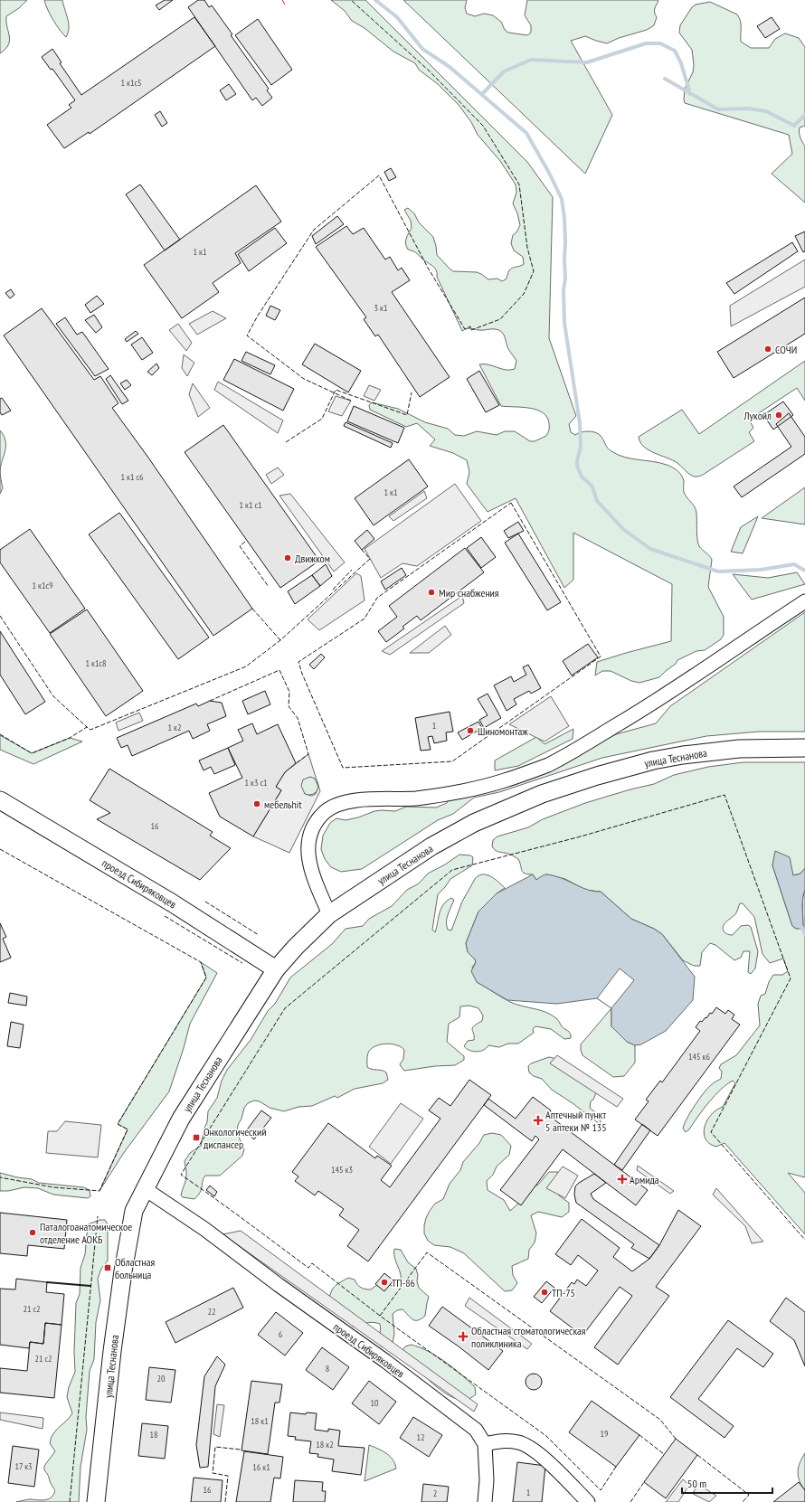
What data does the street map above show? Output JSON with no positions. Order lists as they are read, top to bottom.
{
  "streets": {
    "main road": ["улица Теснанова", "проезд Сибиряковцев"]
  },
  "crossings": [
    ["улица Теснанова", "проезд Сибиряковцев"]
  ],
  "places": {
    "other": [
      "СОЧИ",
      "Лукойл",
      "Движком",
      "Мир снабжения",
      "Шиномонтаж",
      "мебельhit",
      "Паталогоанатомическое отделение АОКБ",
      "ТП-86",
      "ТП-75"
    ],
    "health": ["Аптечный пункт 5 аптеки № 135", "Армида", "Областная стоматологическая поликлиника"],
    "transit": ["Онкологический диспансер", "Областная больница"]
  },
  "house_numbers": [
    "1 к1с5",
    "1 к1",
    "3 к1",
    "1 к1 с6",
    "1 к1",
    "1 к1 с1",
    "1 к1с9",
    "1 к1с8",
    "1",
    "1 к2",
    "1 к3 с1",
    "16",
    "145 к6",
    "145 к3",
    "21 с2",
    "22",
    "6",
    "21 с2",
    "8",
    "20",
    "10",
    "18 к1",
    "19",
    "18",
    "12",
    "18 к2",
    "17 к3",
    "16 к1",
    "16",
    "1",
    "2"
  ],
  "scale_bar": "50 m"
}
